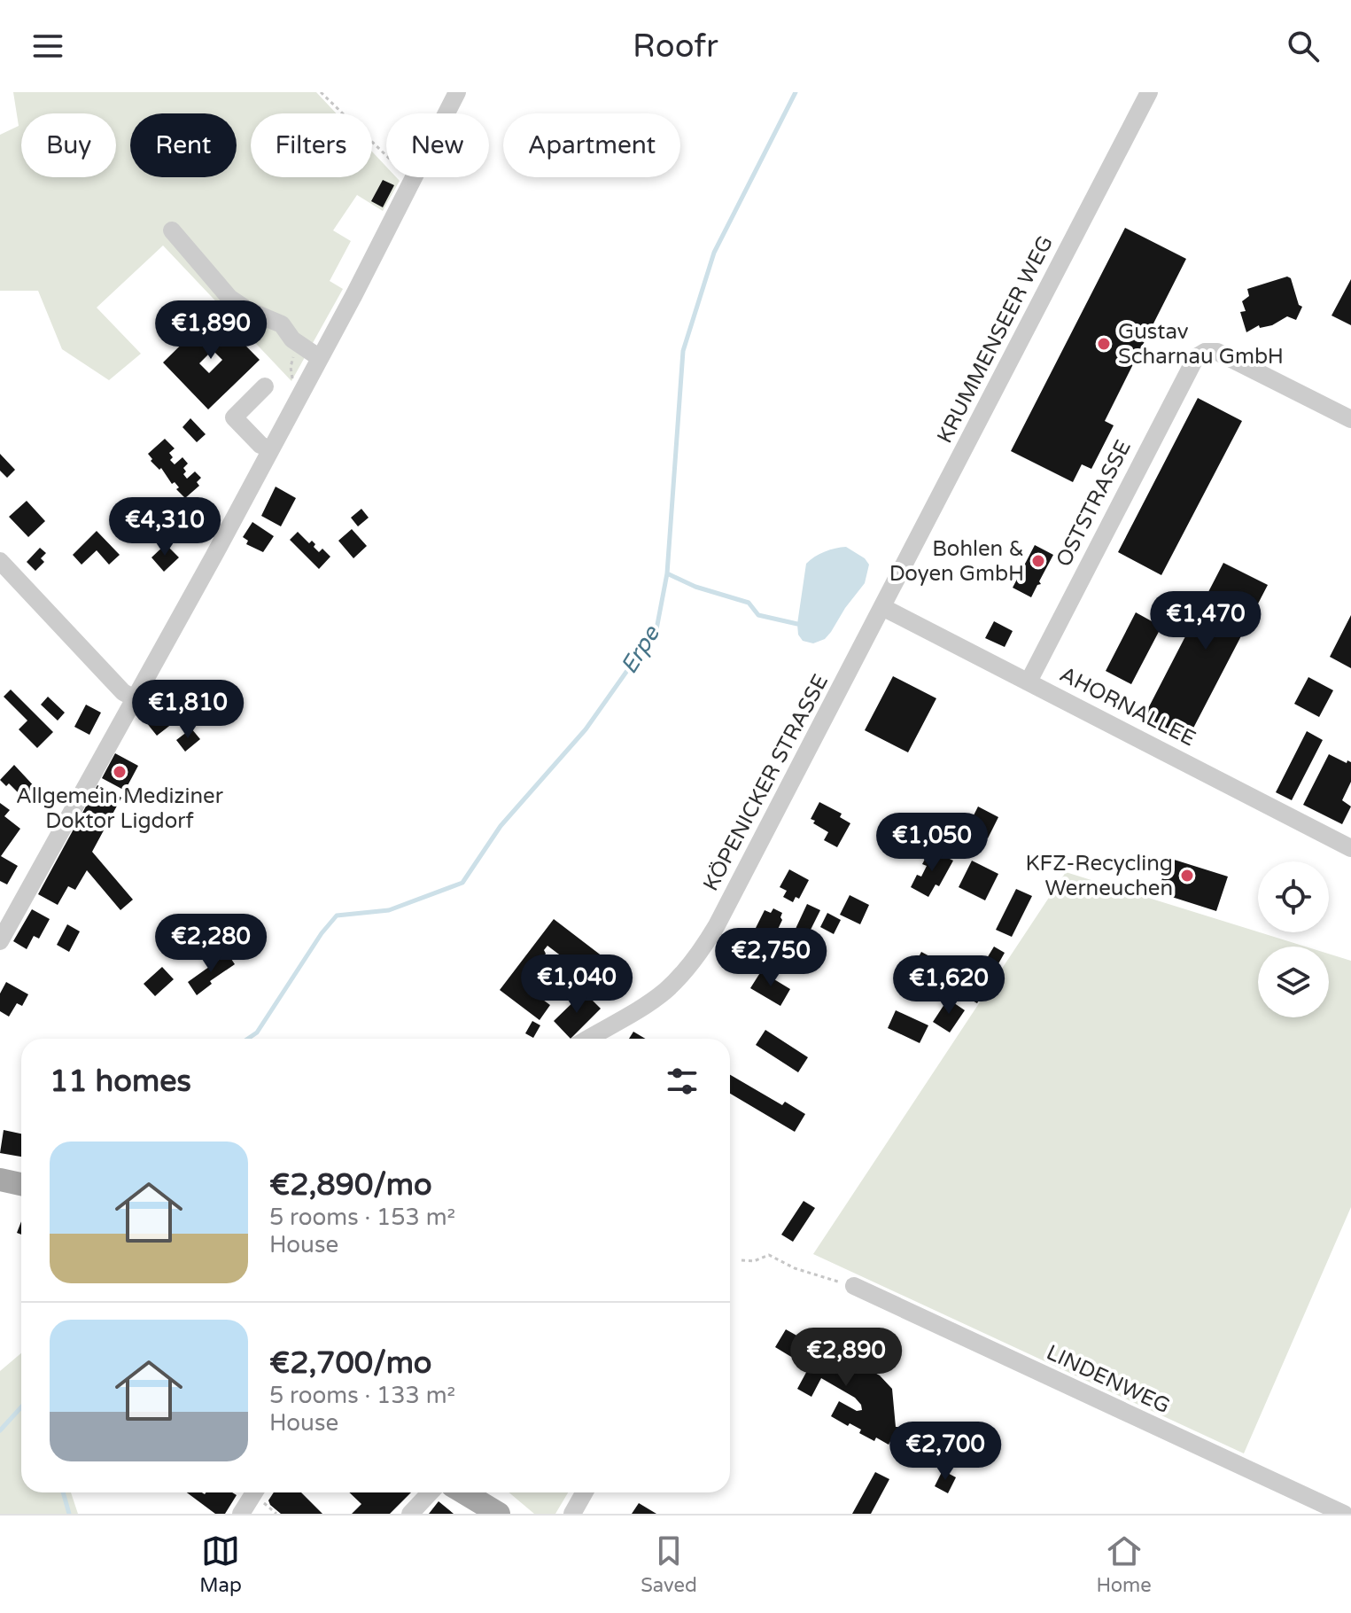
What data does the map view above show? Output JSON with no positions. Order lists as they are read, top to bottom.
{
  "streets": {
    "street": [
      "KRUMMENSEER WEG",
      "OSTSTRASSE",
      "AHORNALLEE",
      "KÖPENICKER STRASSE",
      "LINDENWEG"
    ]
  },
  "crossings": [
    ["KRUMMENSEER WEG", "AHORNALLEE"],
    ["KRUMMENSEER WEG", "KÖPENICKER STRASSE"],
    ["OSTSTRASSE", "AHORNALLEE"],
    ["AHORNALLEE", "KÖPENICKER STRASSE"]
  ],
  "water": ["Erpe"],
  "places": [
    "Gustav Scharnau GmbH",
    "Bohlen & Doyen GmbH",
    "Allgemein Mediziner Doktor Ligdorf",
    "KFZ-Recycling Werneuchen"
  ],
  "page": {
    "header": "Roofr",
    "chip": [
      "Buy",
      "Rent",
      "Filters",
      "New",
      "Apartment"
    ],
    "price": [
      "€1,890",
      "€4,310",
      "€1,470",
      "€1,810",
      "€1,050",
      "€2,280",
      "€2,750",
      "€1,040",
      "€1,620",
      "€2,890",
      "€2,700"
    ],
    "heading": "11 homes",
    "list": [
      {
        "name": "€2,890/mo",
        "note": "5 rooms · 153 m² · House"
      },
      {
        "name": "€2,700/mo",
        "note": "5 rooms · 133 m² · House"
      }
    ],
    "tabs": ["Map", "Saved", "Home"]
  }
}
